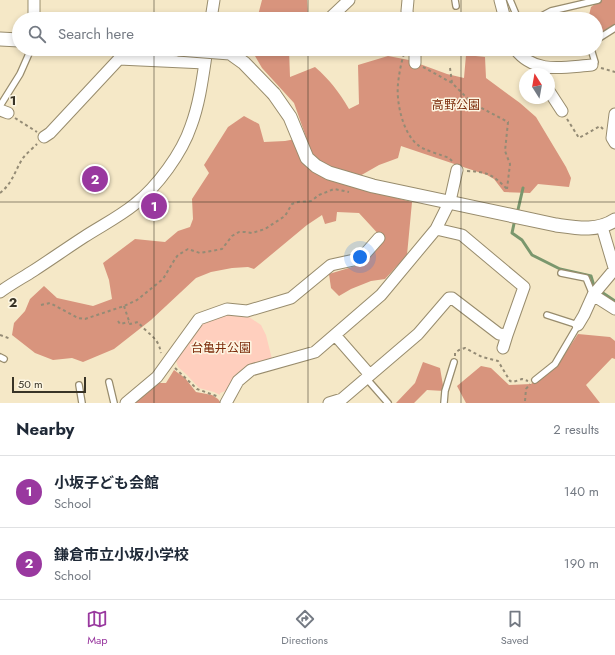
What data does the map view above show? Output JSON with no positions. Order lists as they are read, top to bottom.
{
  "parks": ["高野公園", "台亀井公園"],
  "scale_bar": "50 m",
  "north": "top",
  "page": {
    "search": "Search here",
    "pins": ["2", "1"],
    "scale": "50 m",
    "heading": ["Nearby", "2 results"],
    "list": [
      {
        "mark": "1",
        "name": "小坂子ども会館",
        "note": "School",
        "value": "140 m"
      },
      {
        "mark": "2",
        "name": "鎌倉市立小坂小学校",
        "note": "School",
        "value": "190 m"
      }
    ],
    "nav": ["Map", "Directions", "Saved"]
  },
  "grid": {
    "rows": ["1", "2"]
  }
}
